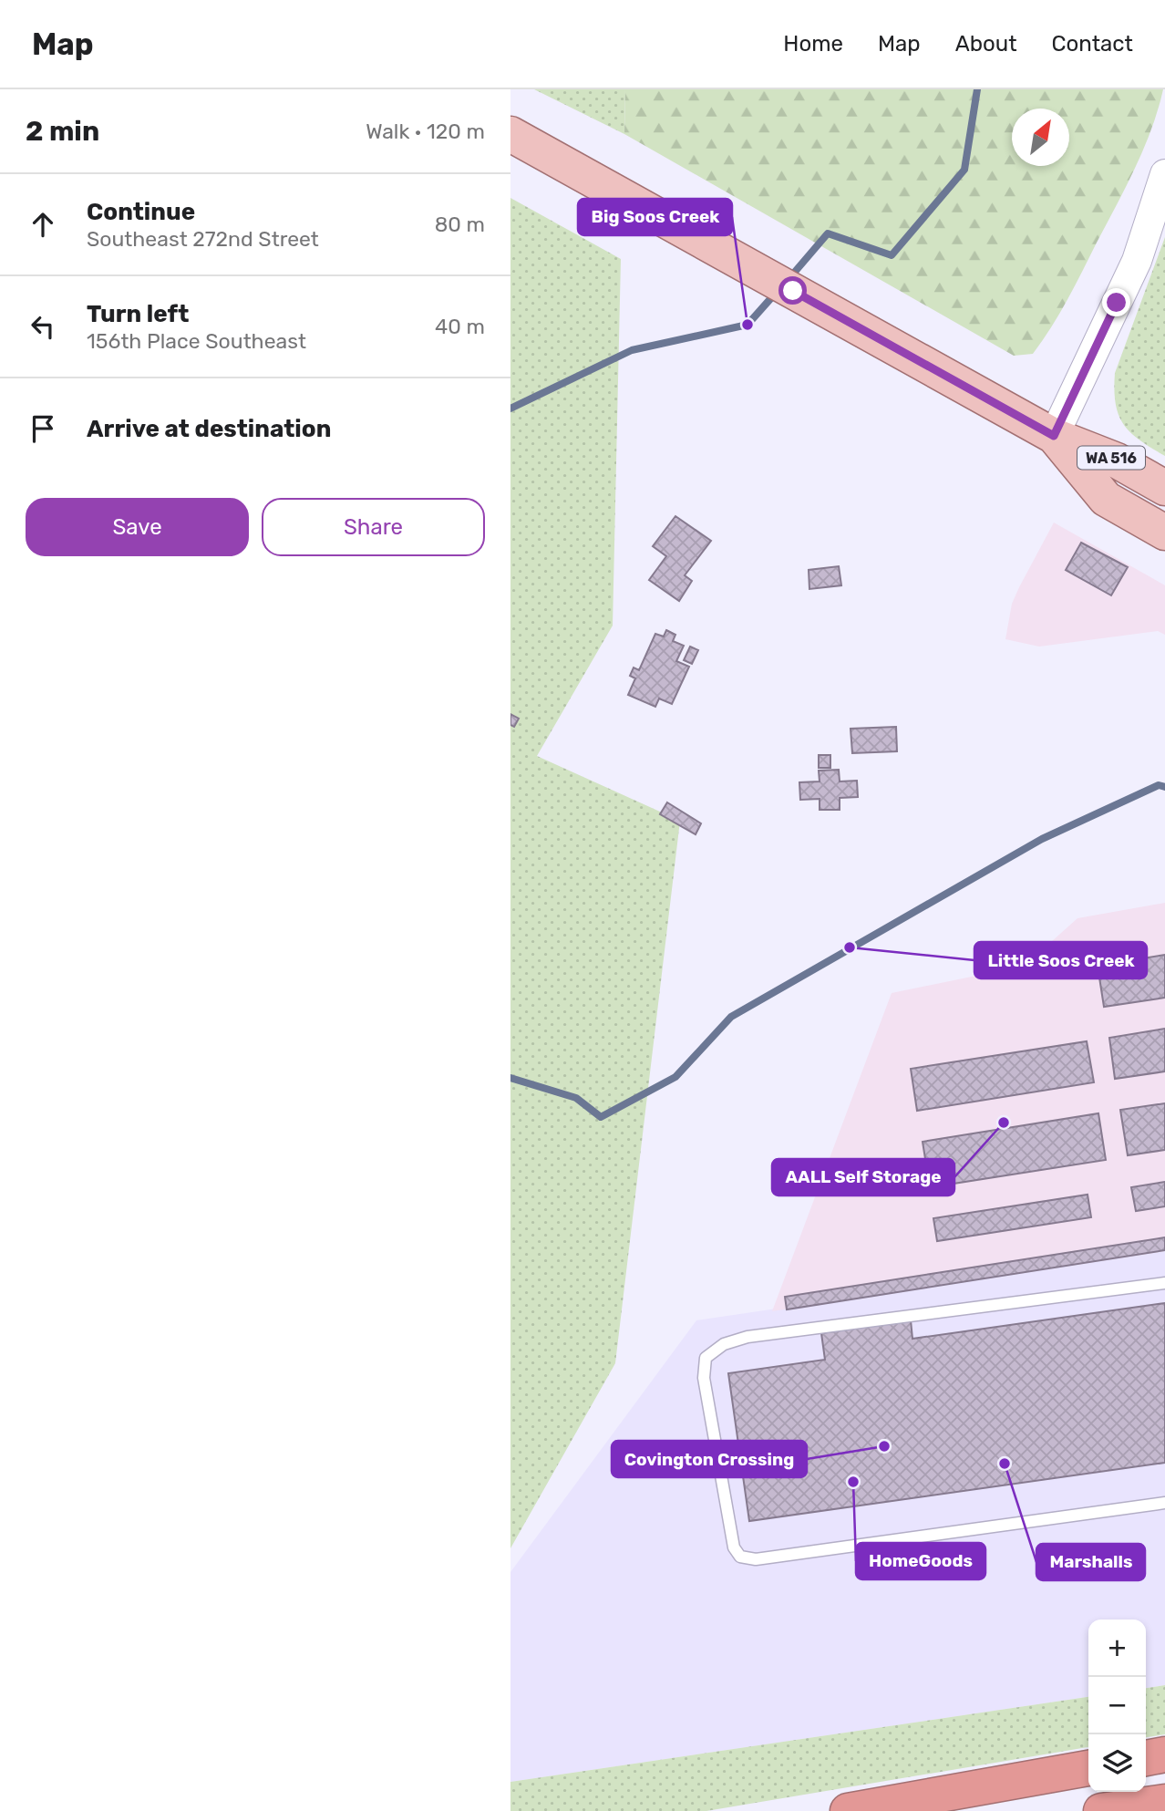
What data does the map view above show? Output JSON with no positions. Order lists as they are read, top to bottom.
{
  "streets": {
    "main road": ["WA 516"]
  },
  "places": [
    "Big Soos Creek",
    "Little Soos Creek",
    "AALL Self Storage",
    "Covington Crossing",
    "Marshalls",
    "HomeGoods"
  ],
  "north": "top right",
  "page": {
    "header": "Map",
    "nav": [
      "Home",
      "Map",
      "About",
      "Contact"
    ],
    "heading": ["2 min", "Walk · 120 m"],
    "list": [
      ["Continue", "Southeast 272nd Street", "80 m"],
      ["Turn left", "156th Place Southeast", "40 m"],
      "Arrive at destination"
    ],
    "buttons": ["Save", "Share"],
    "map_buttons": ["+", "−"]
  }
}
